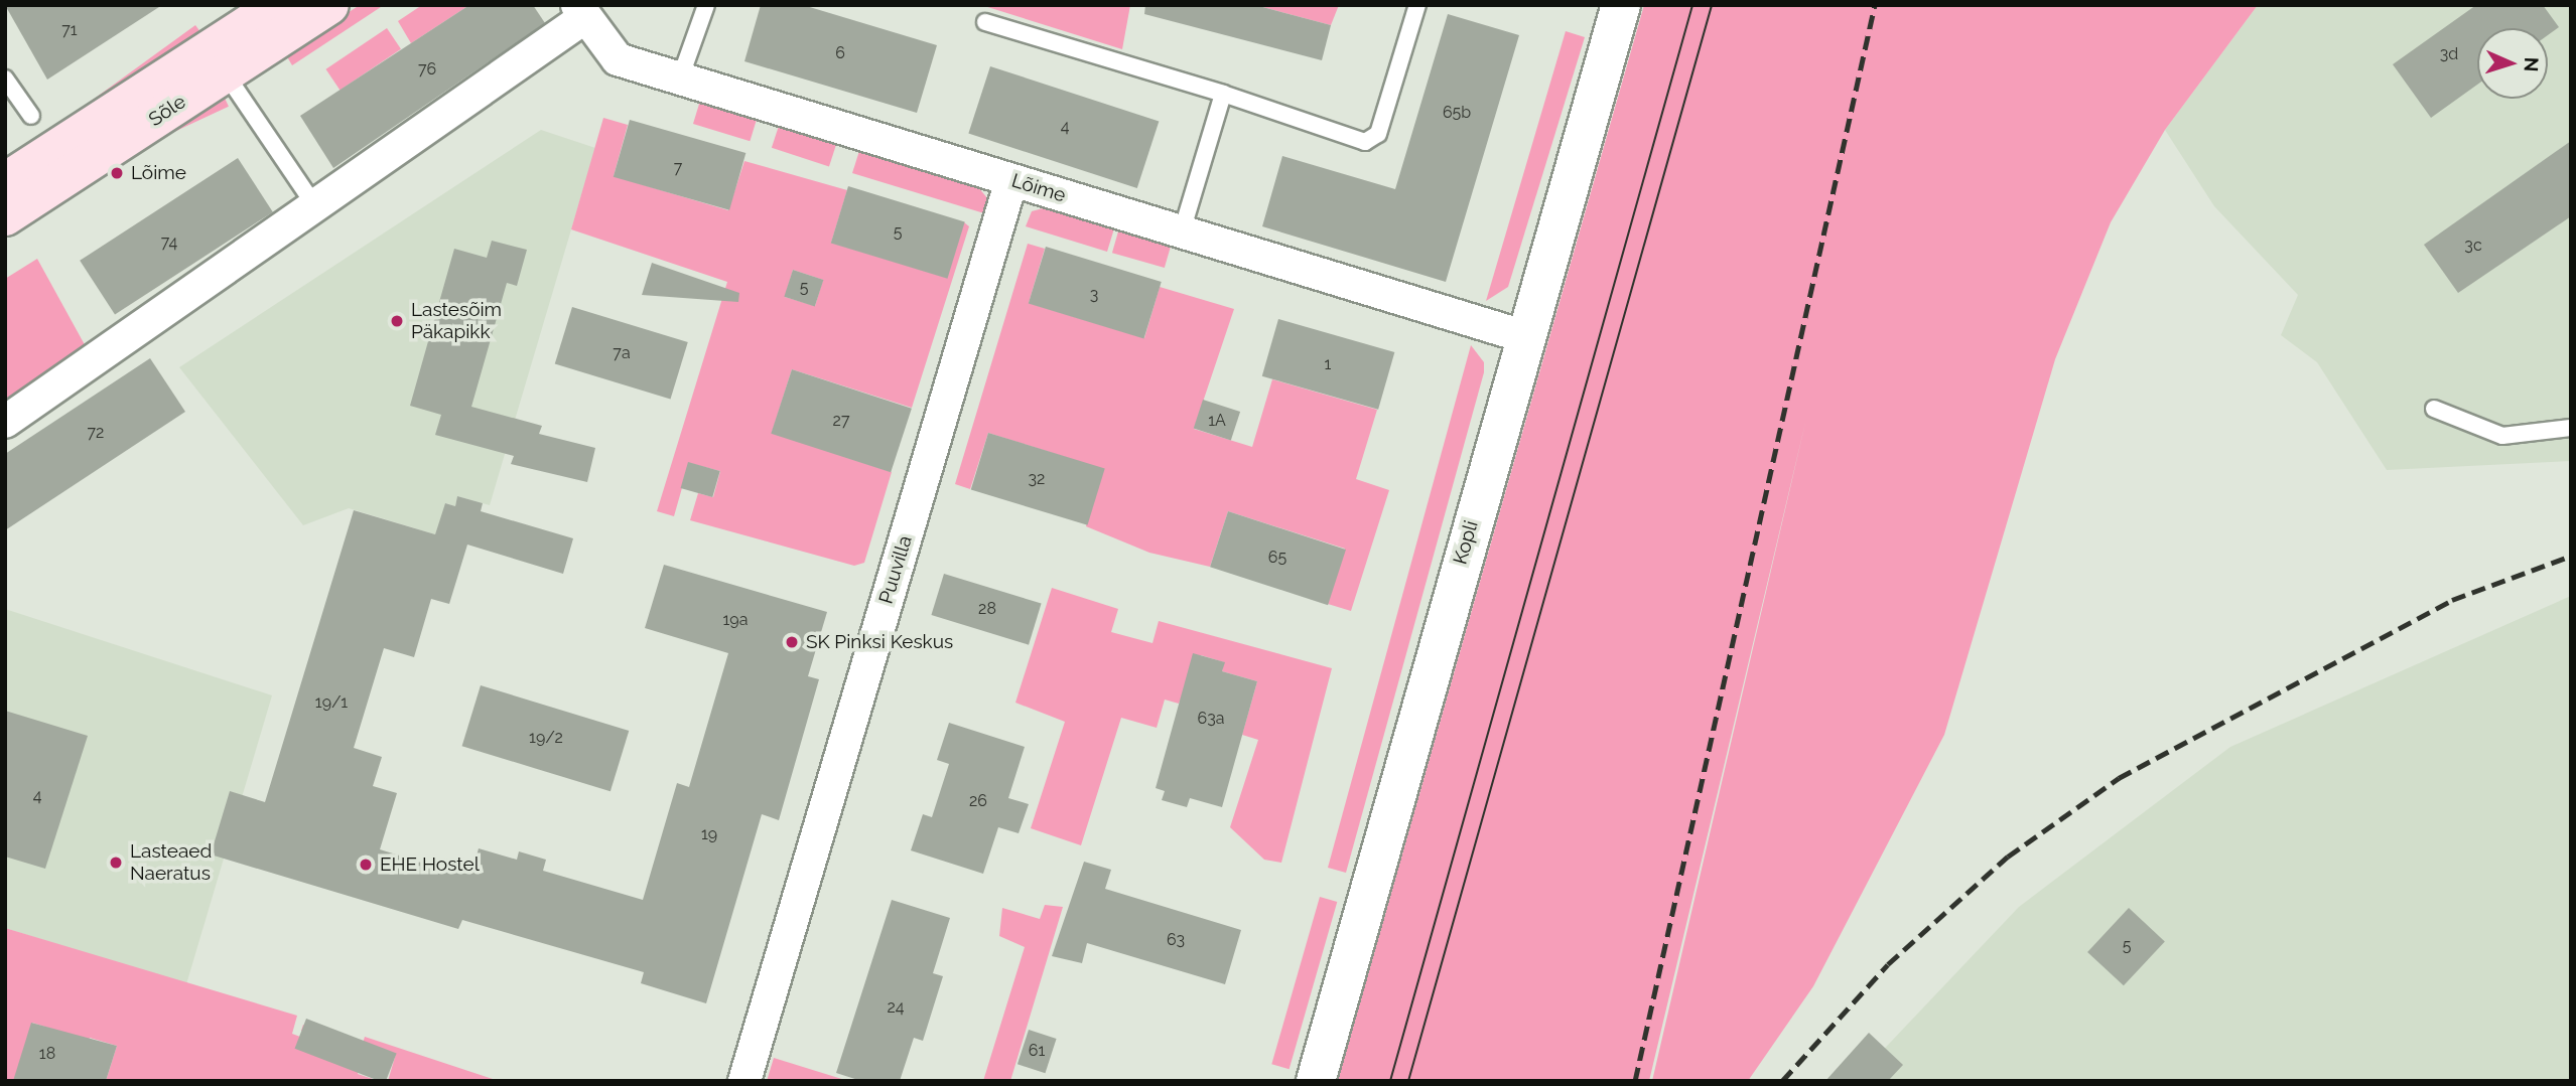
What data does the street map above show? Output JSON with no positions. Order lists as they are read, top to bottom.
{
  "streets": {
    "main road": ["Sõle"],
    "street": ["Lõime", "Kopli", "Puuvilla"]
  },
  "crossings": [
    ["Lõime", "Kopli"],
    ["Lõime", "Puuvilla"]
  ],
  "places": [
    "Lõime",
    "Lastesõim Päkapikk",
    "SK Pinksi Keskus",
    "Lasteaed Naeratus",
    "EHE Hostel"
  ],
  "house_numbers": [
    "71",
    "6",
    "3d",
    "76",
    "65b",
    "4",
    "7",
    "5",
    "74",
    "3c",
    "5",
    "3",
    "7a",
    "1",
    "27",
    "1A",
    "72",
    "32",
    "65",
    "28",
    "19a",
    "19/1",
    "63a",
    "19/2",
    "4",
    "26",
    "19",
    "63",
    "5",
    "24",
    "61",
    "18"
  ],
  "north": "right"
}
